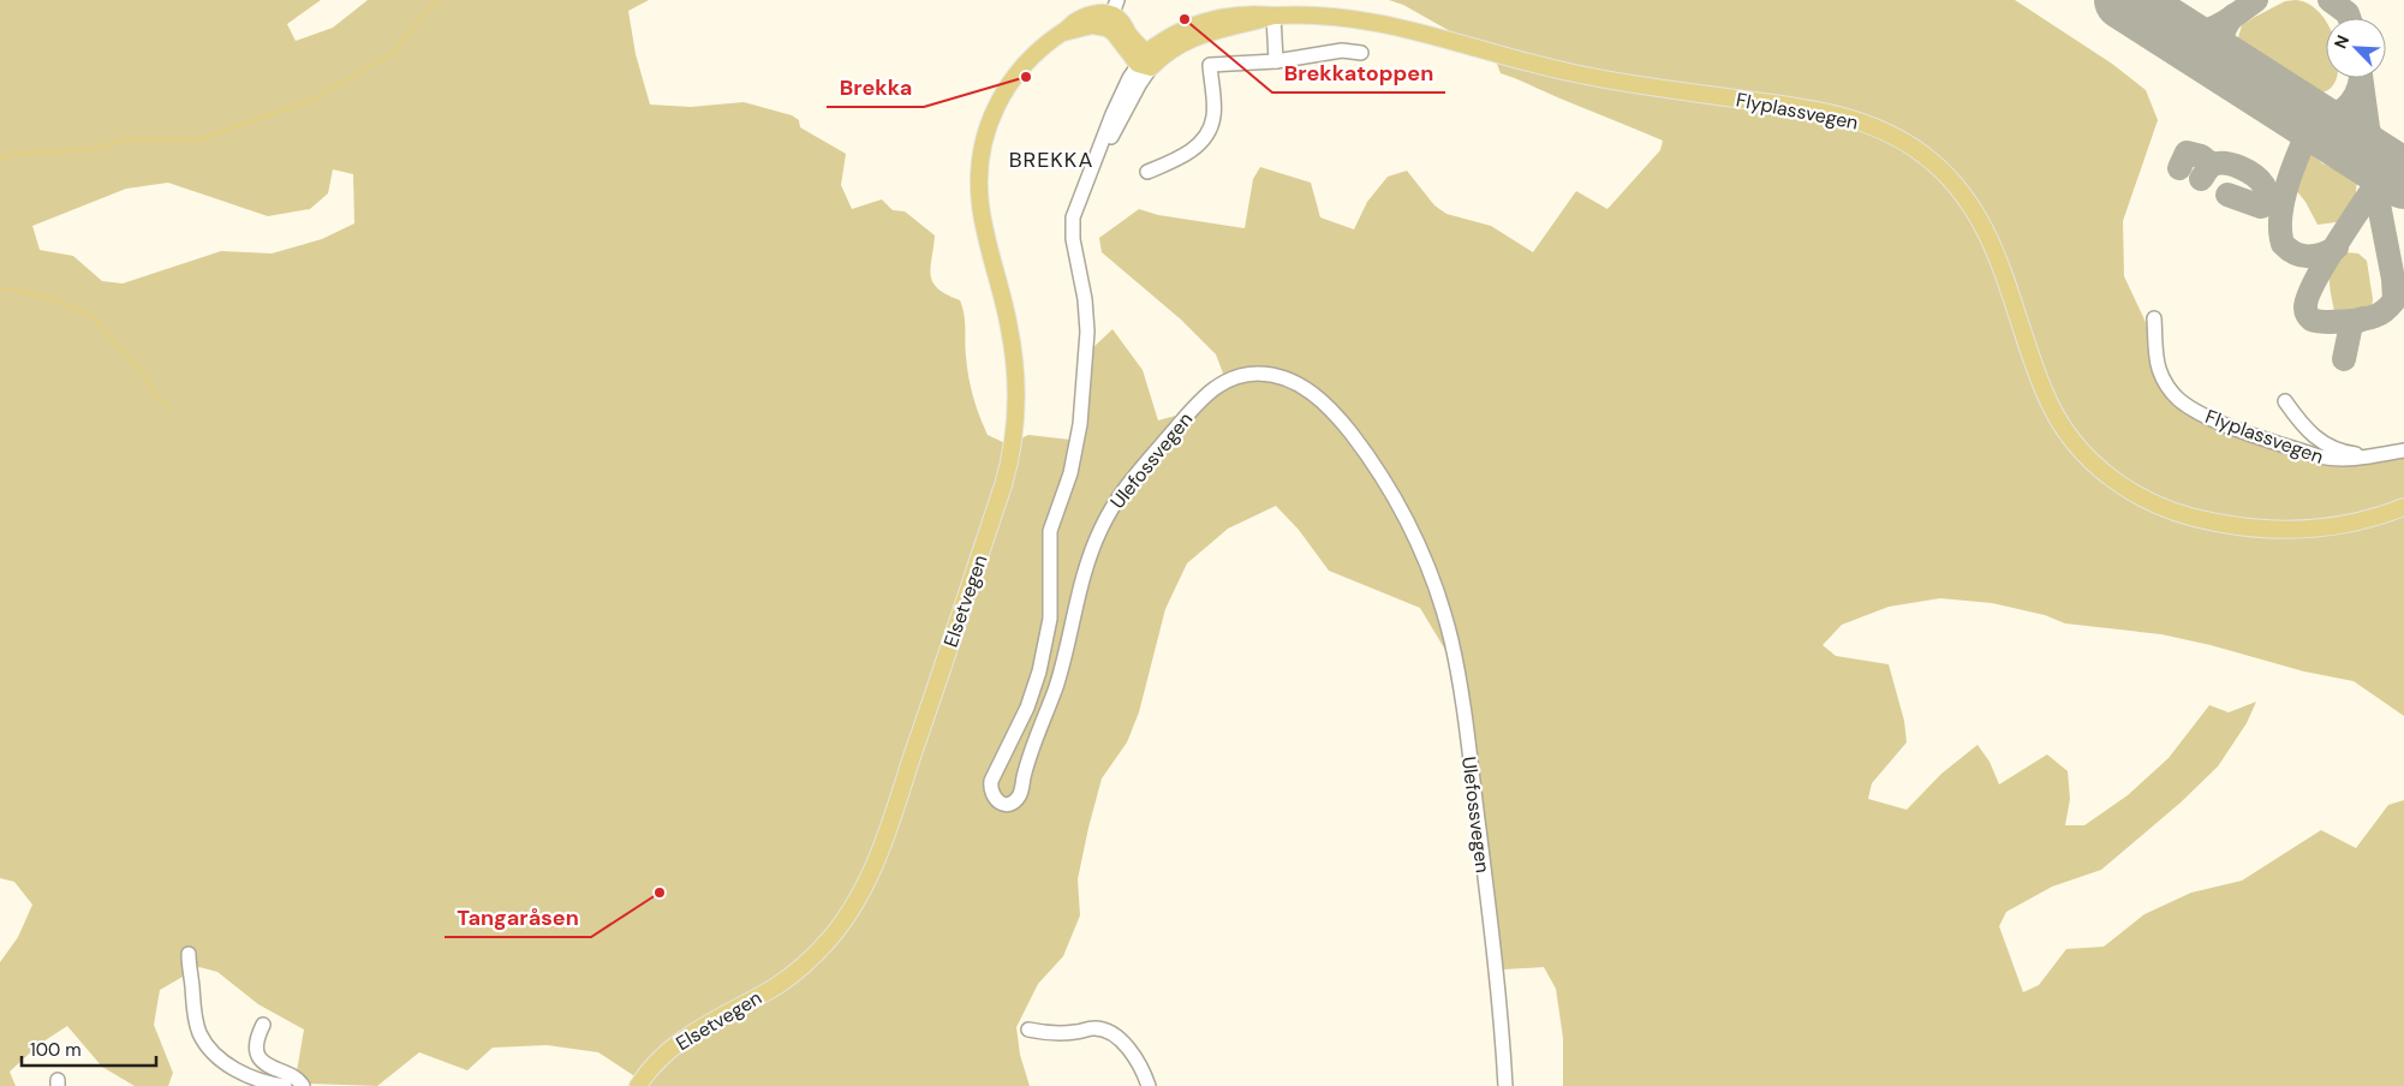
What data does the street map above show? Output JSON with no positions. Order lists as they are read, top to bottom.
{
  "streets": {
    "main road": ["Flyplassvegen", "Elsetvegen"],
    "street": ["Ulefossvegen"]
  },
  "crossings": [
    ["Flyplassvegen", "Ulefossvegen"]
  ],
  "districts": ["BREKKA"],
  "places": ["Brekkatoppen", "Brekka", "Tangaråsen"],
  "scale_bar": "100 m",
  "north": "top left"
}
